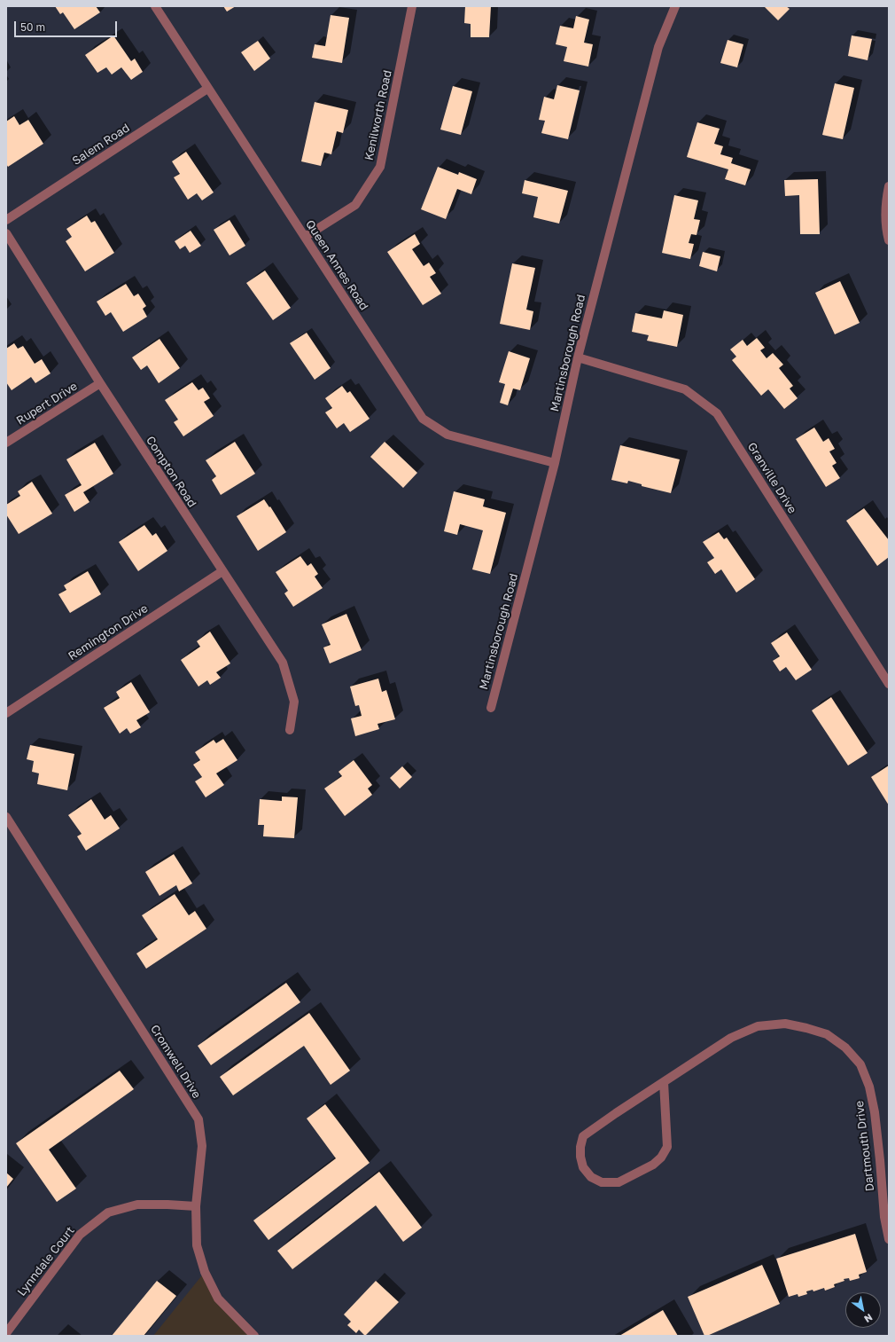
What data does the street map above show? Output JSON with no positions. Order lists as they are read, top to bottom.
{
  "streets": {
    "street": [
      "Kenilworth Road",
      "Salem Road",
      "Queen Annes Road",
      "Martinsborough Road",
      "Rupert Drive",
      "Compton Road",
      "Granville Drive",
      "Remington Drive",
      "Cromwell Drive",
      "Dartmouth Drive",
      "Lynndale Court"
    ]
  },
  "crossings": [
    ["Kenilworth Road", "Queen Annes Road"],
    ["Salem Road", "Queen Annes Road"],
    ["Queen Annes Road", "Martinsborough Road"],
    ["Martinsborough Road", "Granville Drive"],
    ["Rupert Drive", "Compton Road"],
    ["Compton Road", "Remington Drive"],
    ["Cromwell Drive", "Lynndale Court"]
  ],
  "scale_bar": "50 m",
  "north": "bottom right"
}
